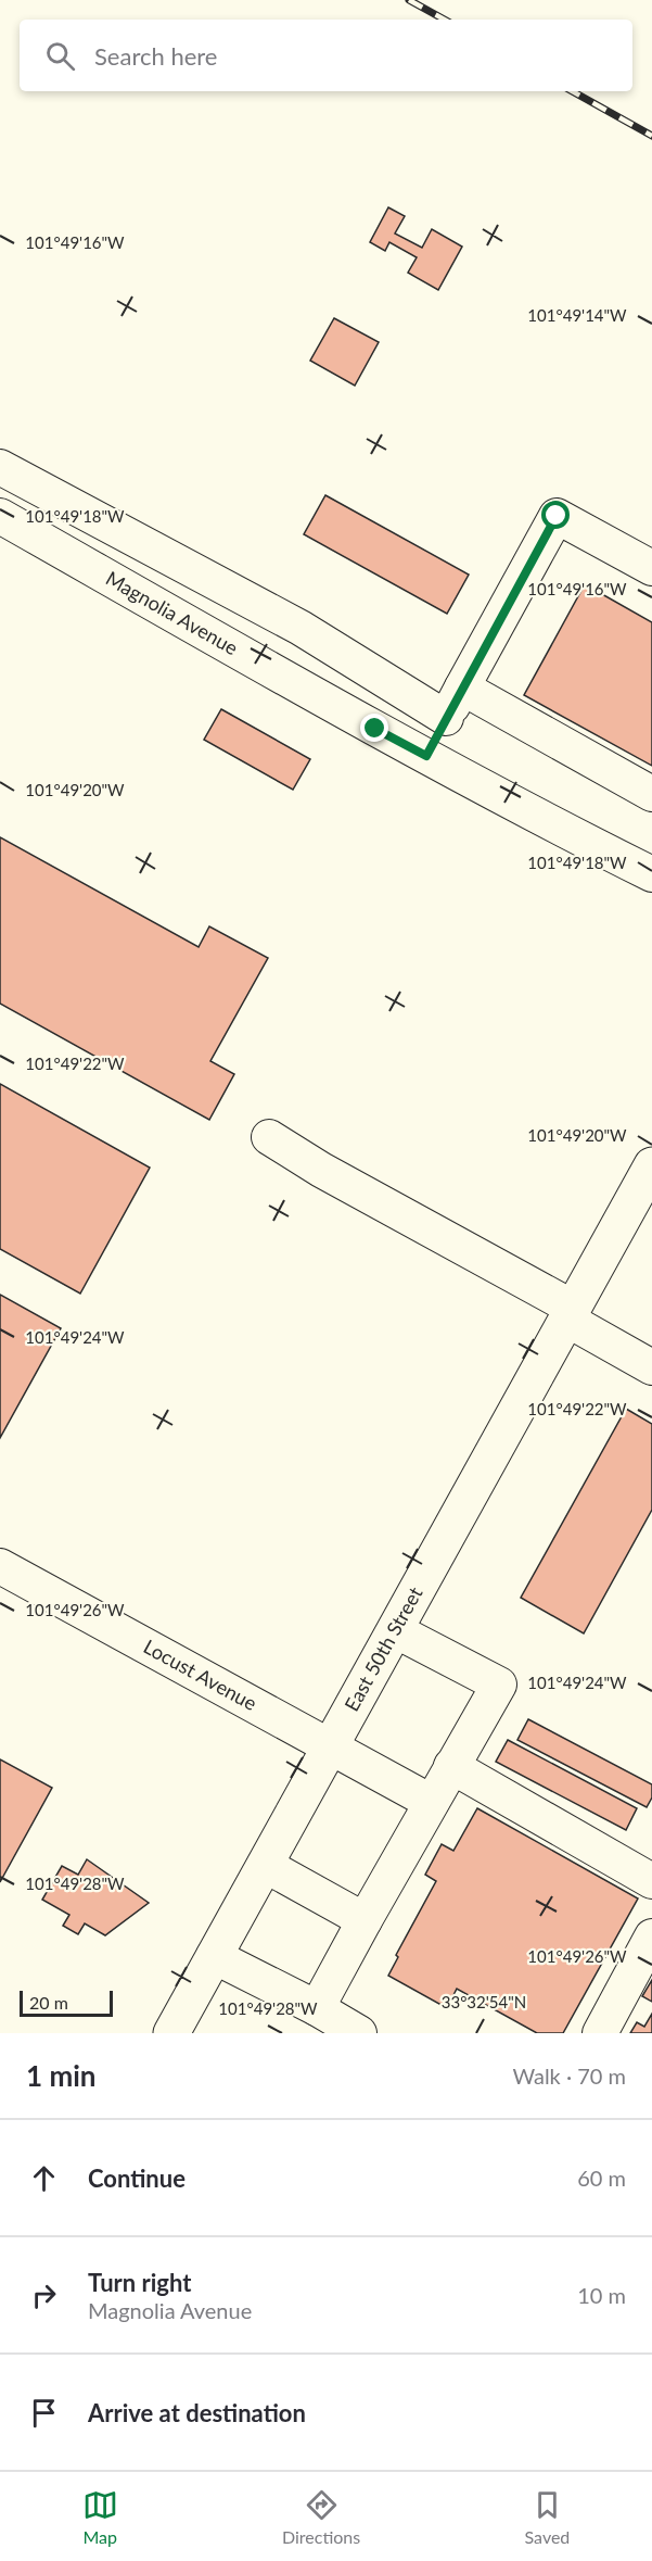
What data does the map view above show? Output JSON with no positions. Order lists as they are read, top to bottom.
{
  "streets": {
    "main road": ["East 50th Street"],
    "street": ["Magnolia Avenue", "Locust Avenue"]
  },
  "crossings": [
    ["East 50th Street", "Locust Avenue"]
  ],
  "scale_bar": "20 m",
  "page": {
    "search": "Search here",
    "scale": "20 m",
    "heading": ["1 min", "Walk · 70 m"],
    "list": [
      ["Continue", "60 m"],
      ["Turn right", "Magnolia Avenue", "10 m"],
      "Arrive at destination"
    ],
    "nav": ["Map", "Directions", "Saved"]
  },
  "coordinates": [
    "101°49'16\"W",
    "101°49'14\"W",
    "101°49'18\"W",
    "101°49'20\"W",
    "101°49'22\"W",
    "101°49'24\"W",
    "101°49'26\"W",
    "101°49'28\"W",
    "33°32'54\"N"
  ]
}
